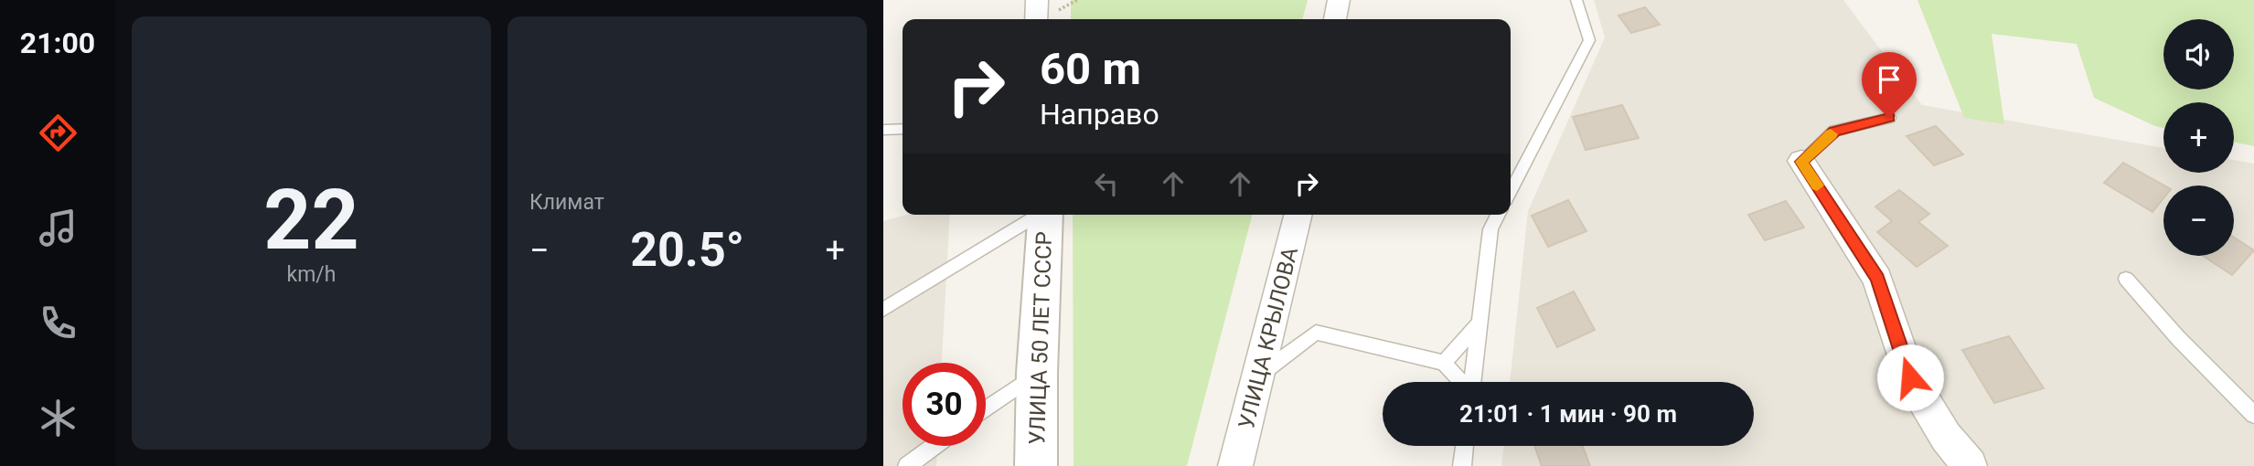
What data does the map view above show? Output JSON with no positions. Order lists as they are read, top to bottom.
{
  "streets": {
    "street": ["УЛИЦА 50 ЛЕТ СССР", "УЛИЦА КРЫЛОВА"]
  },
  "page": {
    "tabs": "21:00",
    "tile": [
      ["22", "km/h"],
      "Климат"
    ],
    "map_buttons": ["+", "−"],
    "turn": ["60 m", "Направо"],
    "heat": ["−", "20.5°", "+"],
    "limit": "30",
    "trip": "21:01 · 1 мин · 90 m"
  }
}
